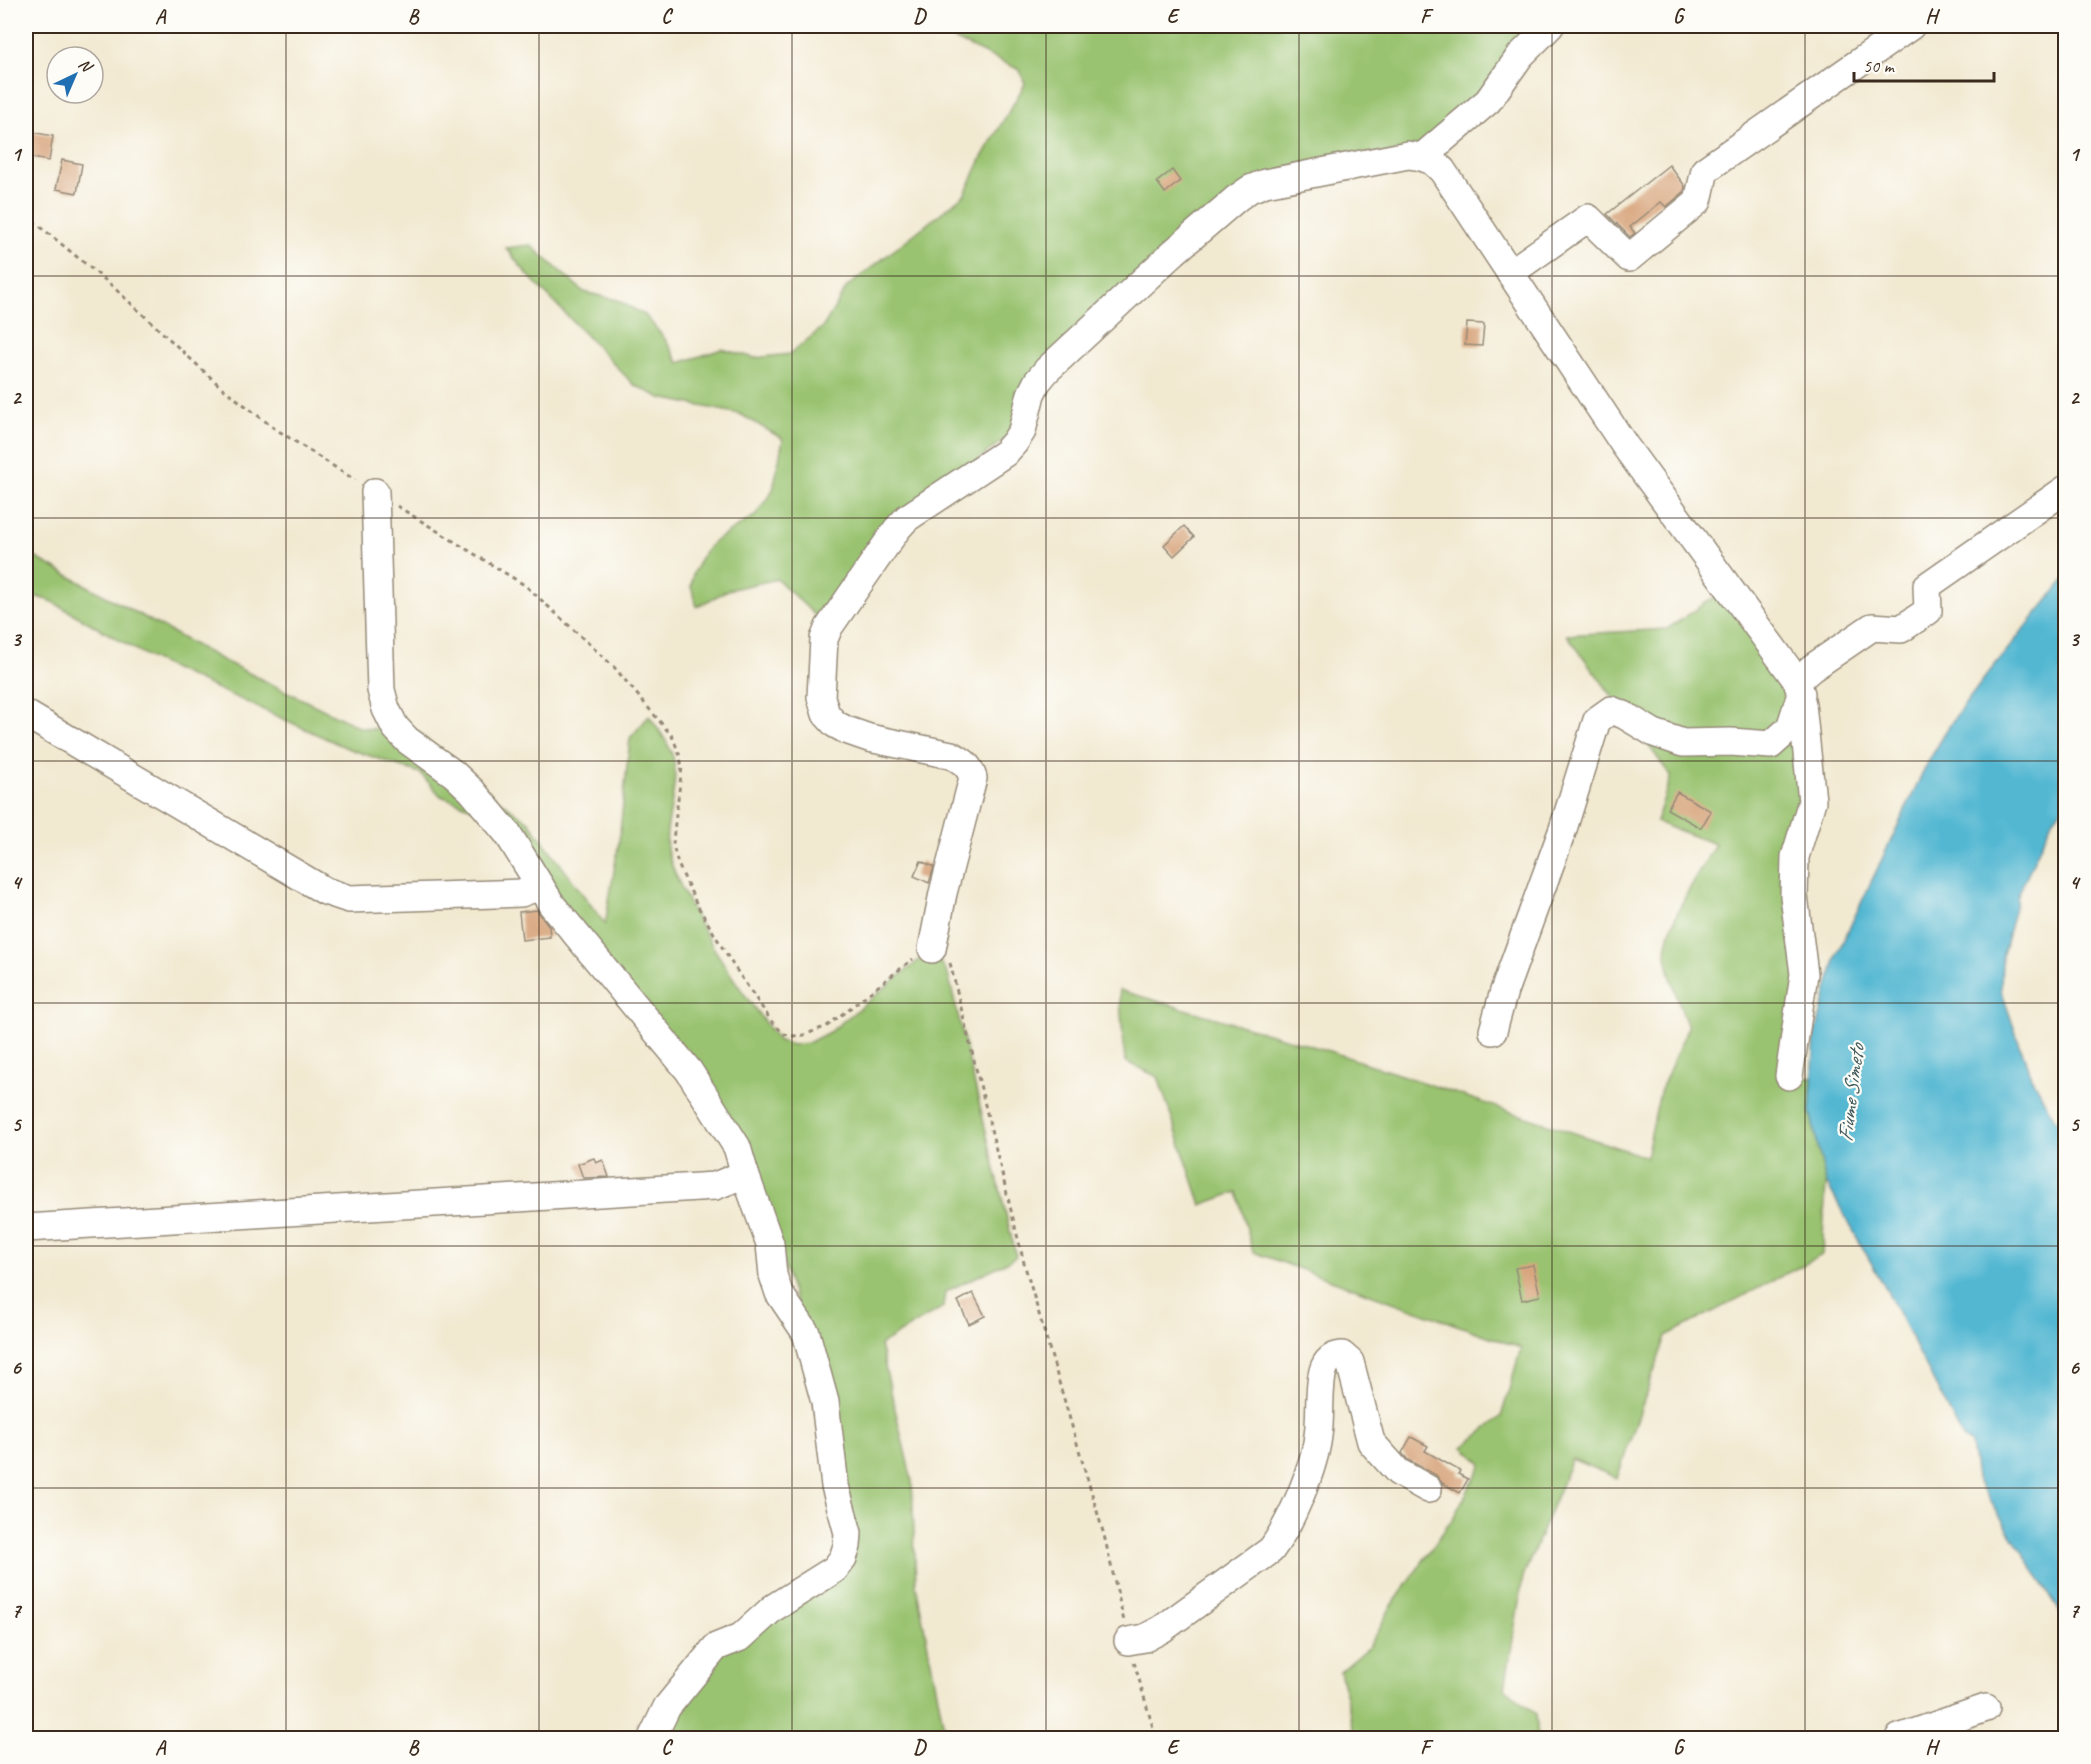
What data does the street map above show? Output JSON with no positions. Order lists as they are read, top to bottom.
{
  "water": ["Fiume Simeto"],
  "scale_bar": "50 m",
  "north": "top right",
  "grid": {
    "columns": [
      "A",
      "B",
      "C",
      "D",
      "E",
      "F",
      "G",
      "H"
    ],
    "rows": [
      "1",
      "2",
      "3",
      "4",
      "5",
      "6",
      "7"
    ]
  }
}
